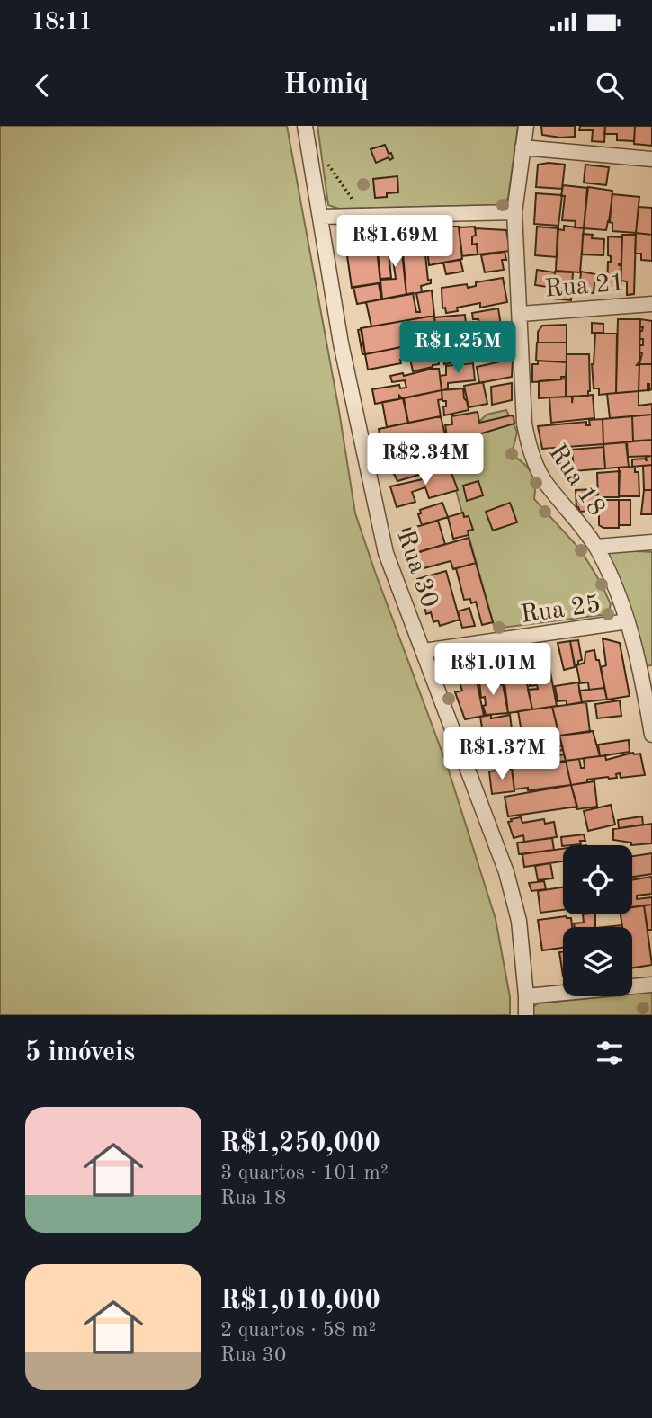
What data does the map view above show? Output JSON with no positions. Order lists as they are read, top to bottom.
{
  "streets": {
    "street": [
      "Rua 21",
      "Rua 18",
      "Rua 30",
      "Rua 25"
    ]
  },
  "crossings": [
    ["Rua 21", "Rua 18"],
    ["Rua 18", "Rua 25"],
    ["Rua 30", "Rua 25"]
  ],
  "page": {
    "status": "18:11",
    "header": "Homiq",
    "price": [
      "R$1.69M",
      "R$1.25M",
      "R$2.34M",
      "R$1.01M",
      "R$1.37M"
    ],
    "heading": "5 imóveis",
    "list": [
      {
        "name": "R$1,250,000",
        "note": "3 quartos · 101 m² · Rua 18"
      },
      {
        "name": "R$1,010,000",
        "note": "2 quartos · 58 m² · Rua 30"
      }
    ]
  }
}
